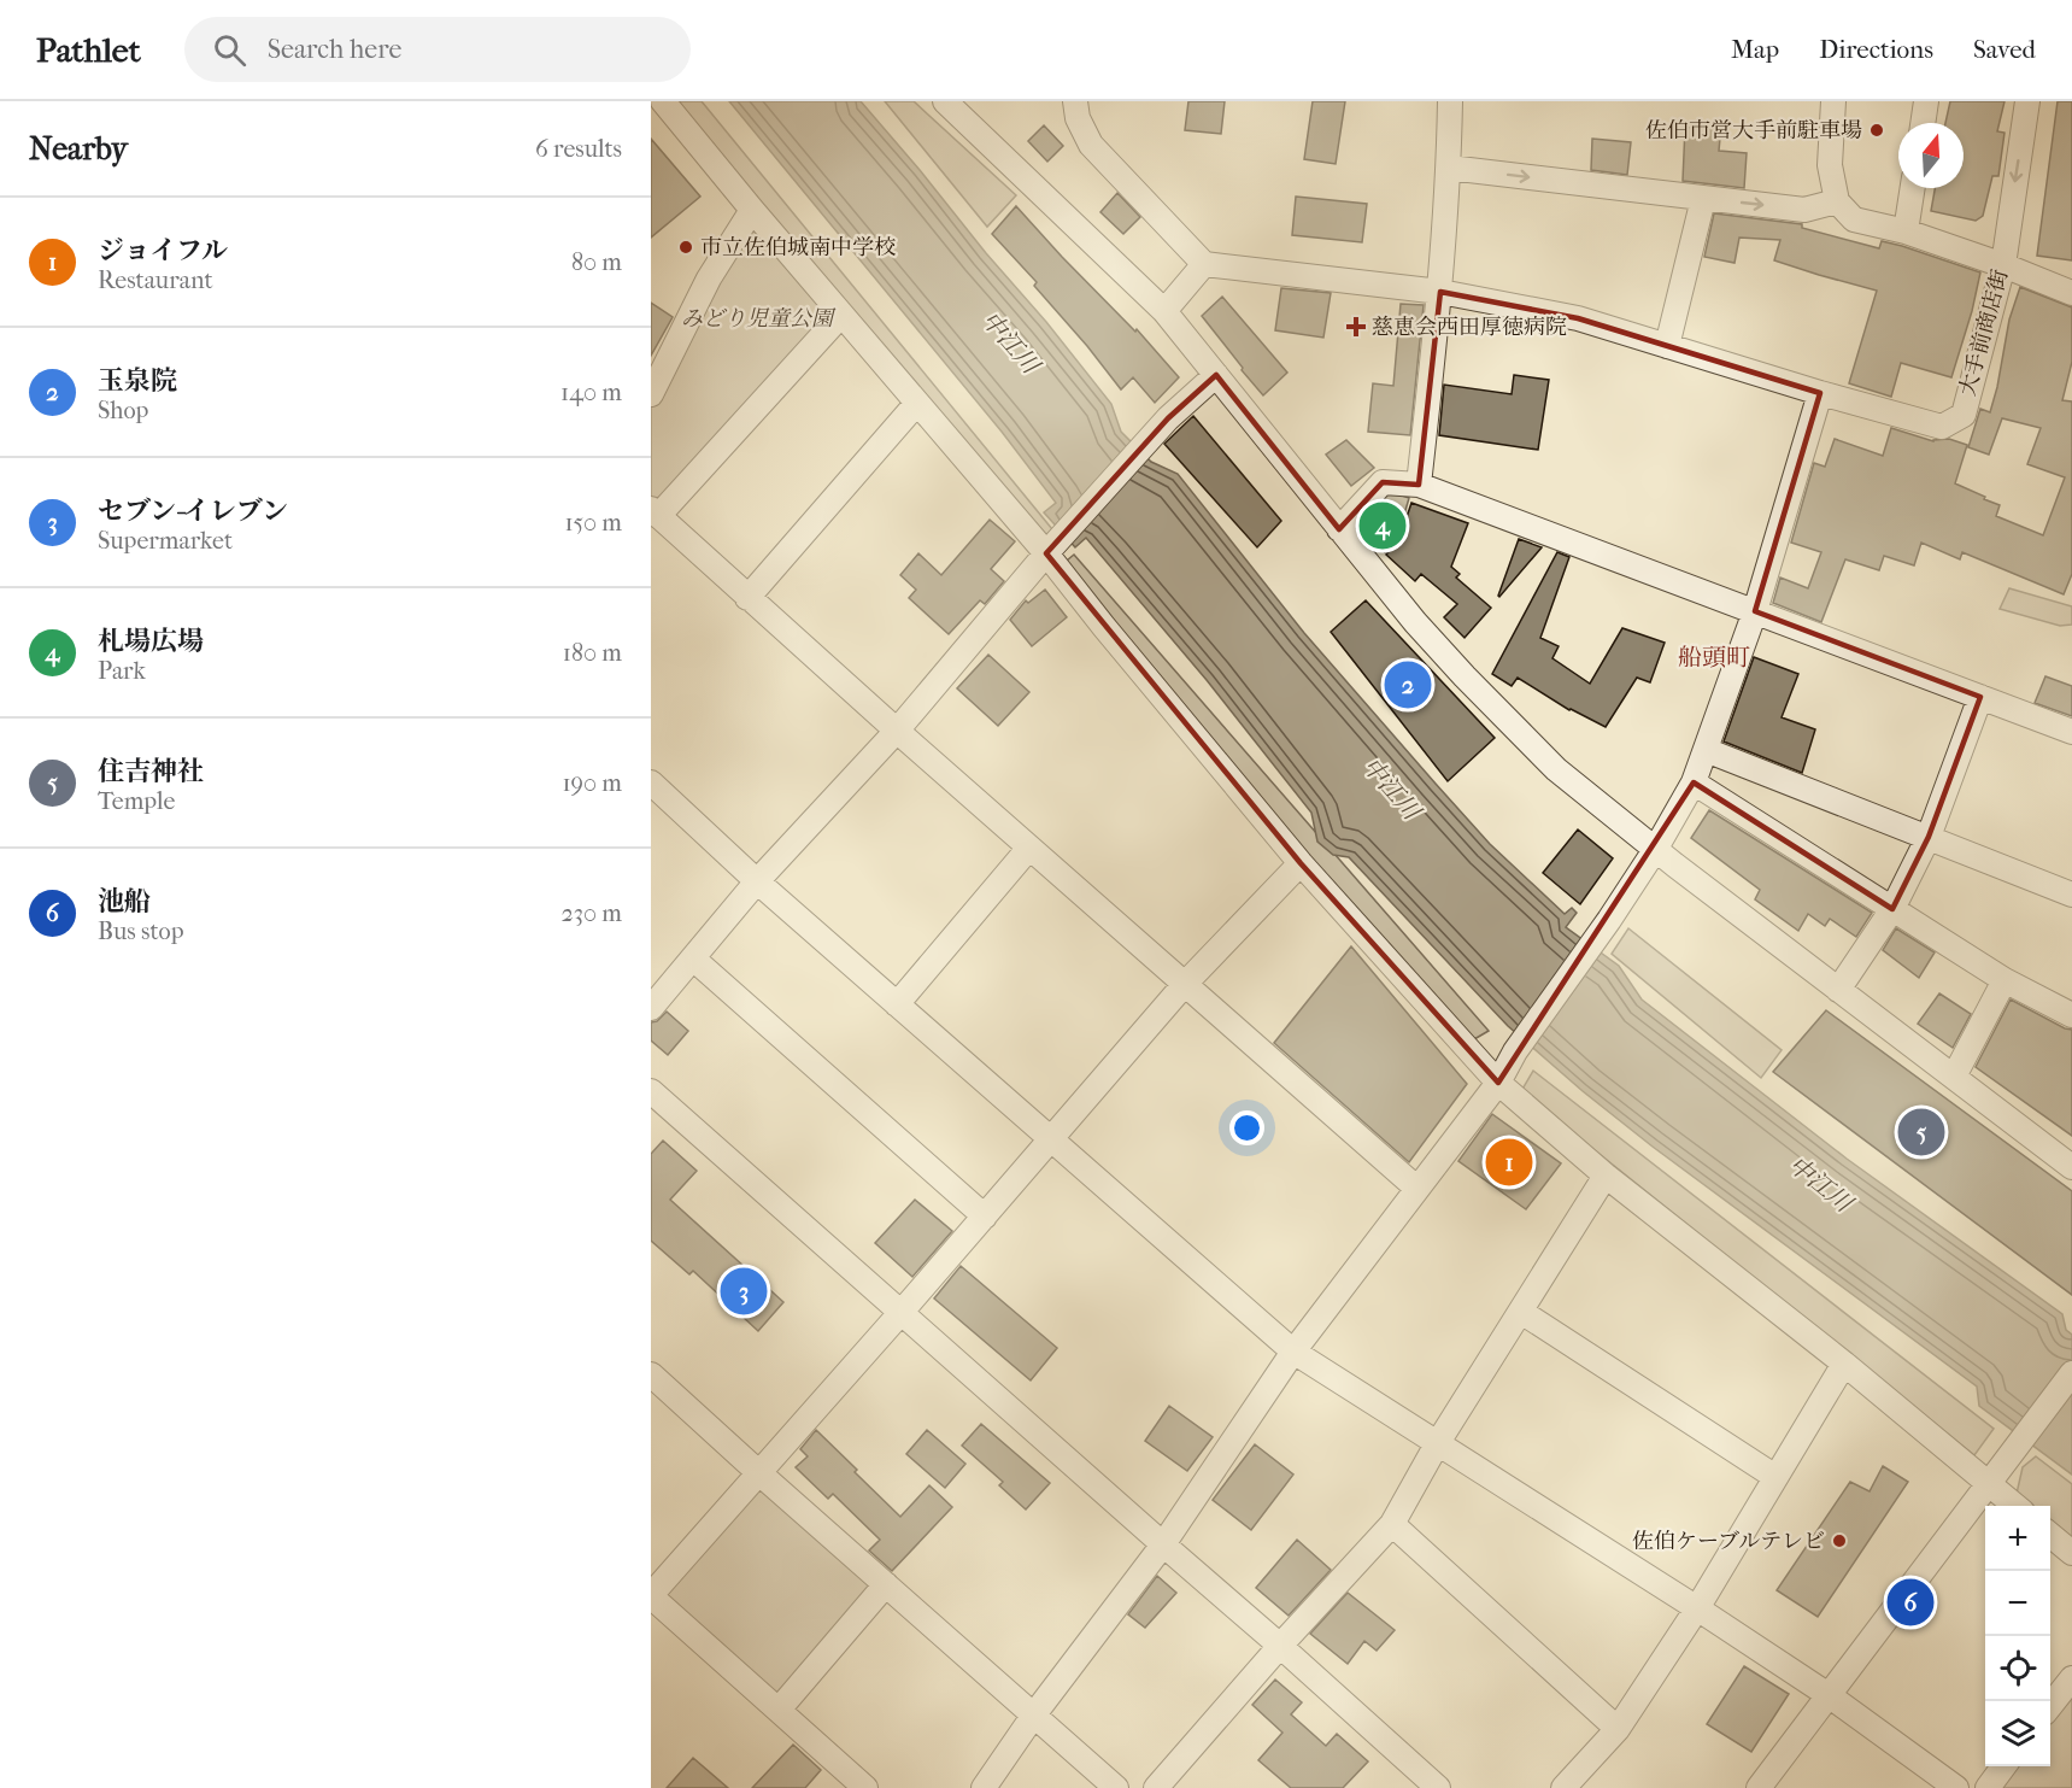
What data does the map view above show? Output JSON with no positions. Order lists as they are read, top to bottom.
{
  "streets": {
    "street": ["大手前商店街"]
  },
  "districts": ["船頭町"],
  "water": ["中江川"],
  "parks": ["みどり児童公園"],
  "places": {
    "other": ["佐伯市営大手前駐車場", "市立佐伯城南中学校", "佐伯ケーブルテレビ"],
    "health": ["慈恵会西田厚徳病院"]
  },
  "north": "top",
  "page": {
    "header": "Pathlet",
    "search": "Search here",
    "nav": ["Map", "Directions", "Saved"],
    "heading": ["Nearby", "6 results"],
    "list": [
      {
        "mark": "1",
        "name": "ジョイフル",
        "note": "Restaurant",
        "value": "80 m"
      },
      {
        "mark": "2",
        "name": "玉泉院",
        "note": "Shop",
        "value": "140 m"
      },
      {
        "mark": "3",
        "name": "セブン-イレブン",
        "note": "Supermarket",
        "value": "150 m"
      },
      {
        "mark": "4",
        "name": "札場広場",
        "note": "Park",
        "value": "180 m"
      },
      {
        "mark": "5",
        "name": "住吉神社",
        "note": "Temple",
        "value": "190 m"
      },
      {
        "mark": "6",
        "name": "池船",
        "note": "Bus stop",
        "value": "230 m"
      }
    ],
    "pins": [
      "4",
      "2",
      "5",
      "1",
      "3",
      "6"
    ],
    "map_buttons": ["+", "−"]
  }
}
